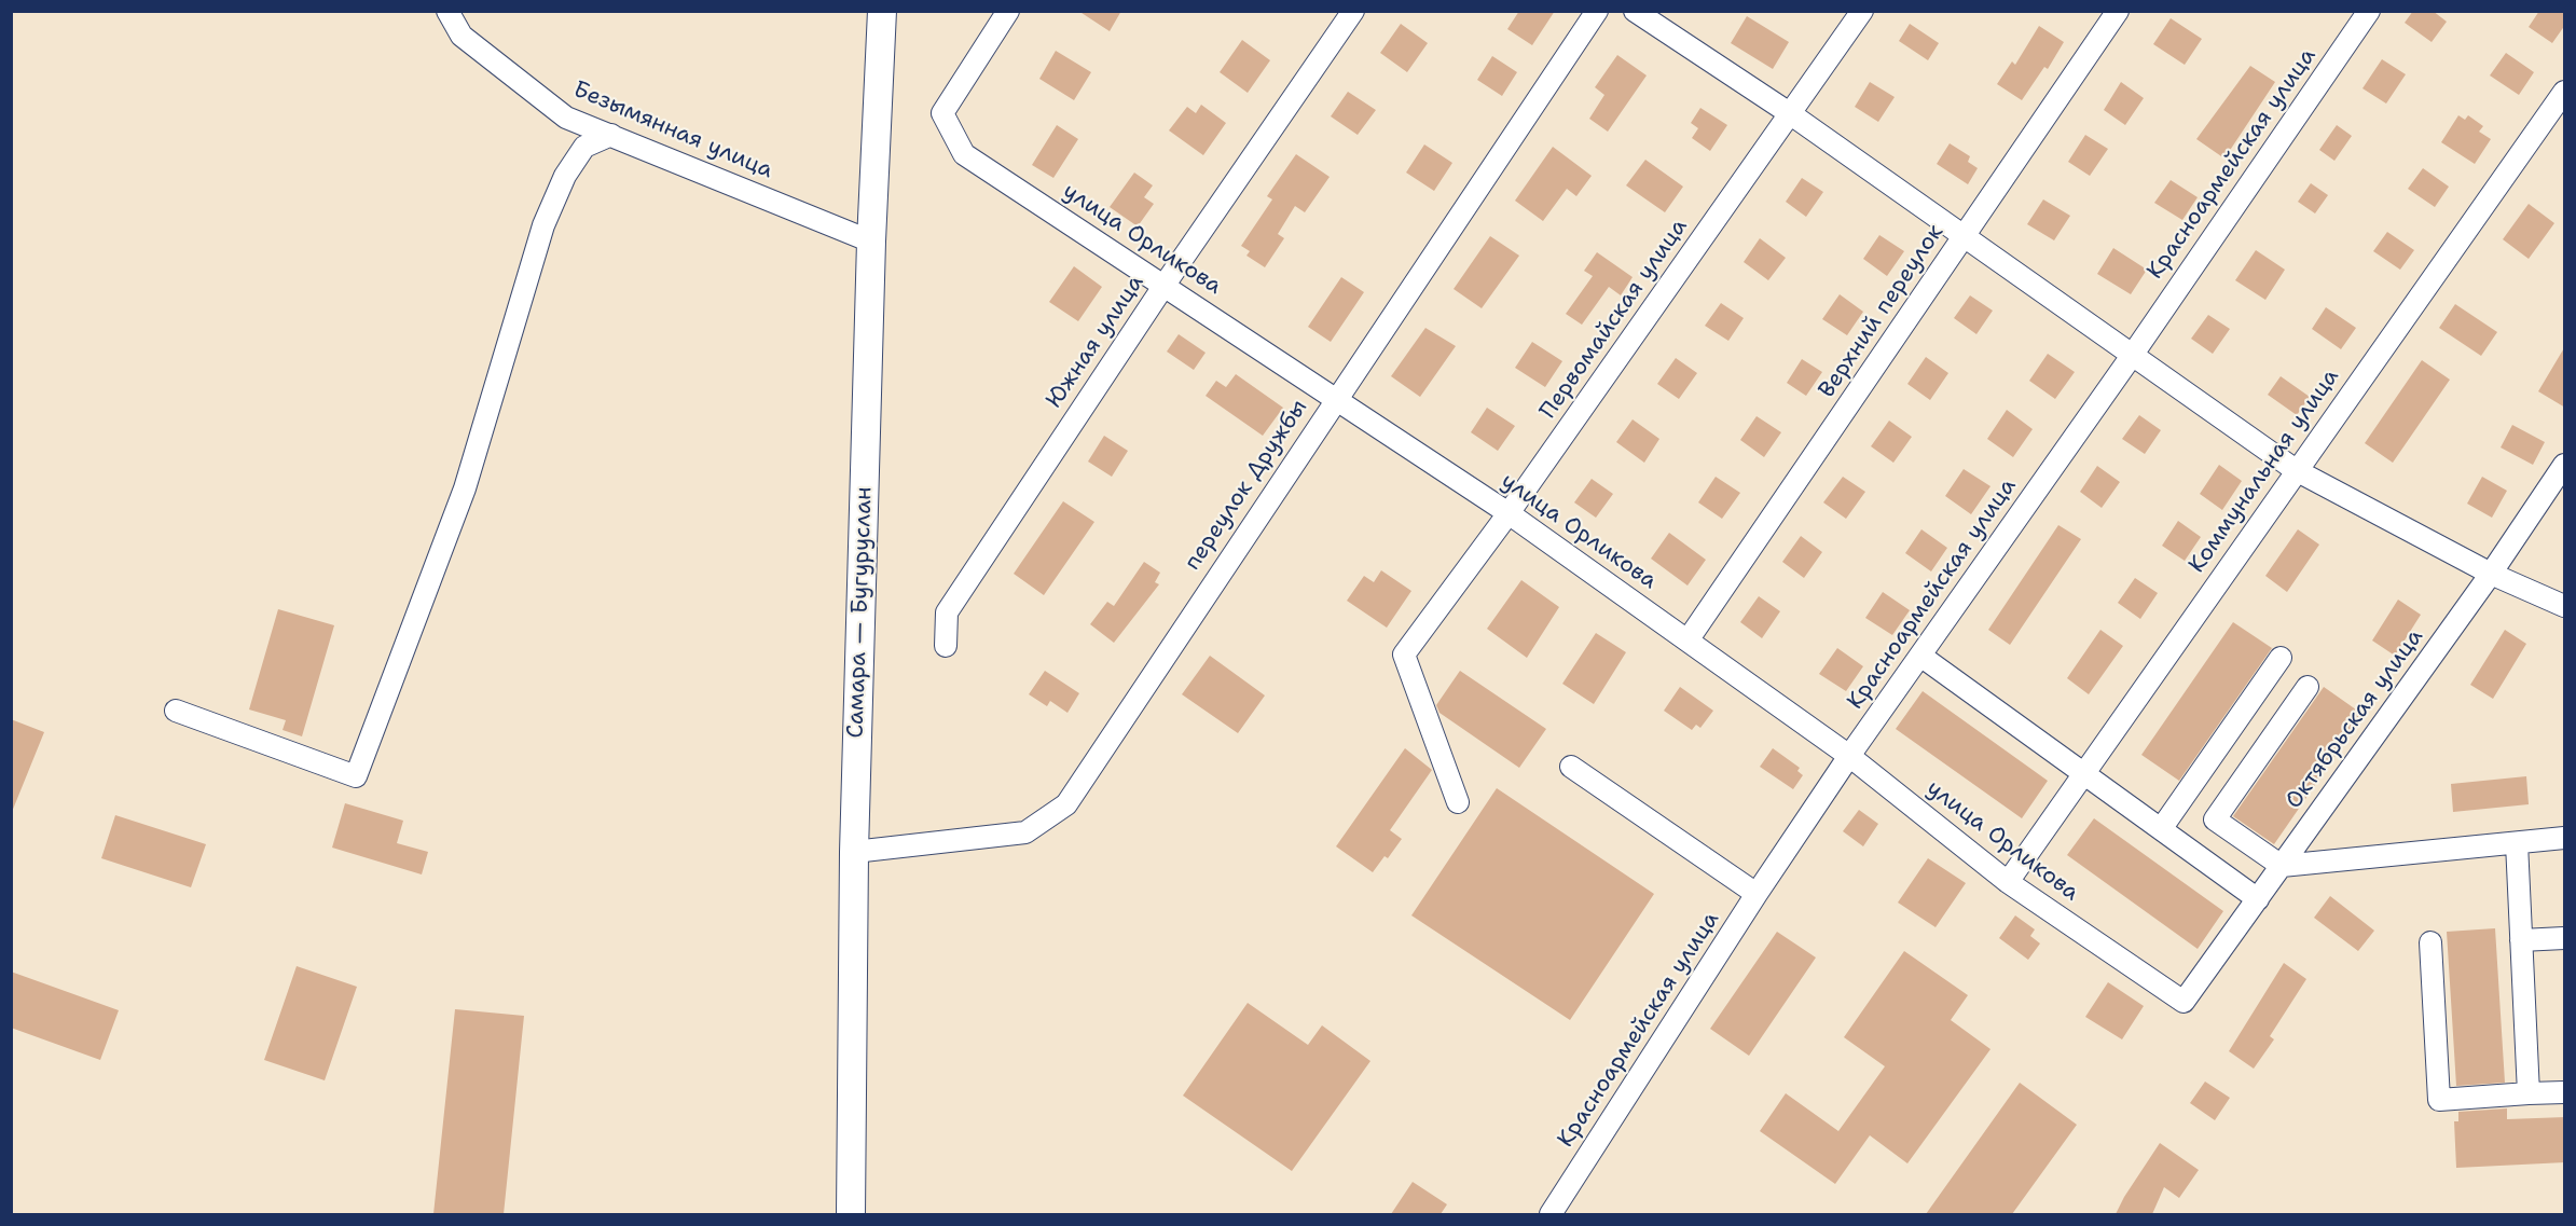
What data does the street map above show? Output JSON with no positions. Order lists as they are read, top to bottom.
{
  "streets": {
    "main road": ["Самара — Бугуруслан"],
    "street": [
      "Безымянная улица",
      "Красноармейская улица",
      "улица Орликова",
      "Верхний переулок",
      "Первомайская улица",
      "Южная улица",
      "Коммунальная улица",
      "переулок Дружбы",
      "Октябрьская улица"
    ]
  },
  "crossings": [
    ["Безымянная улица", "Самара — Бугуруслан"],
    ["Красноармейская улица", "улица Орликова"],
    ["улица Орликова", "Верхний переулок"],
    ["улица Орликова", "Первомайская улица"],
    ["улица Орликова", "Южная улица"],
    ["улица Орликова", "Коммунальная улица"],
    ["улица Орликова", "переулок Дружбы"],
    ["улица Орликова", "Октябрьская улица"],
    ["переулок Дружбы", "Самара — Бугуруслан"]
  ]
}
